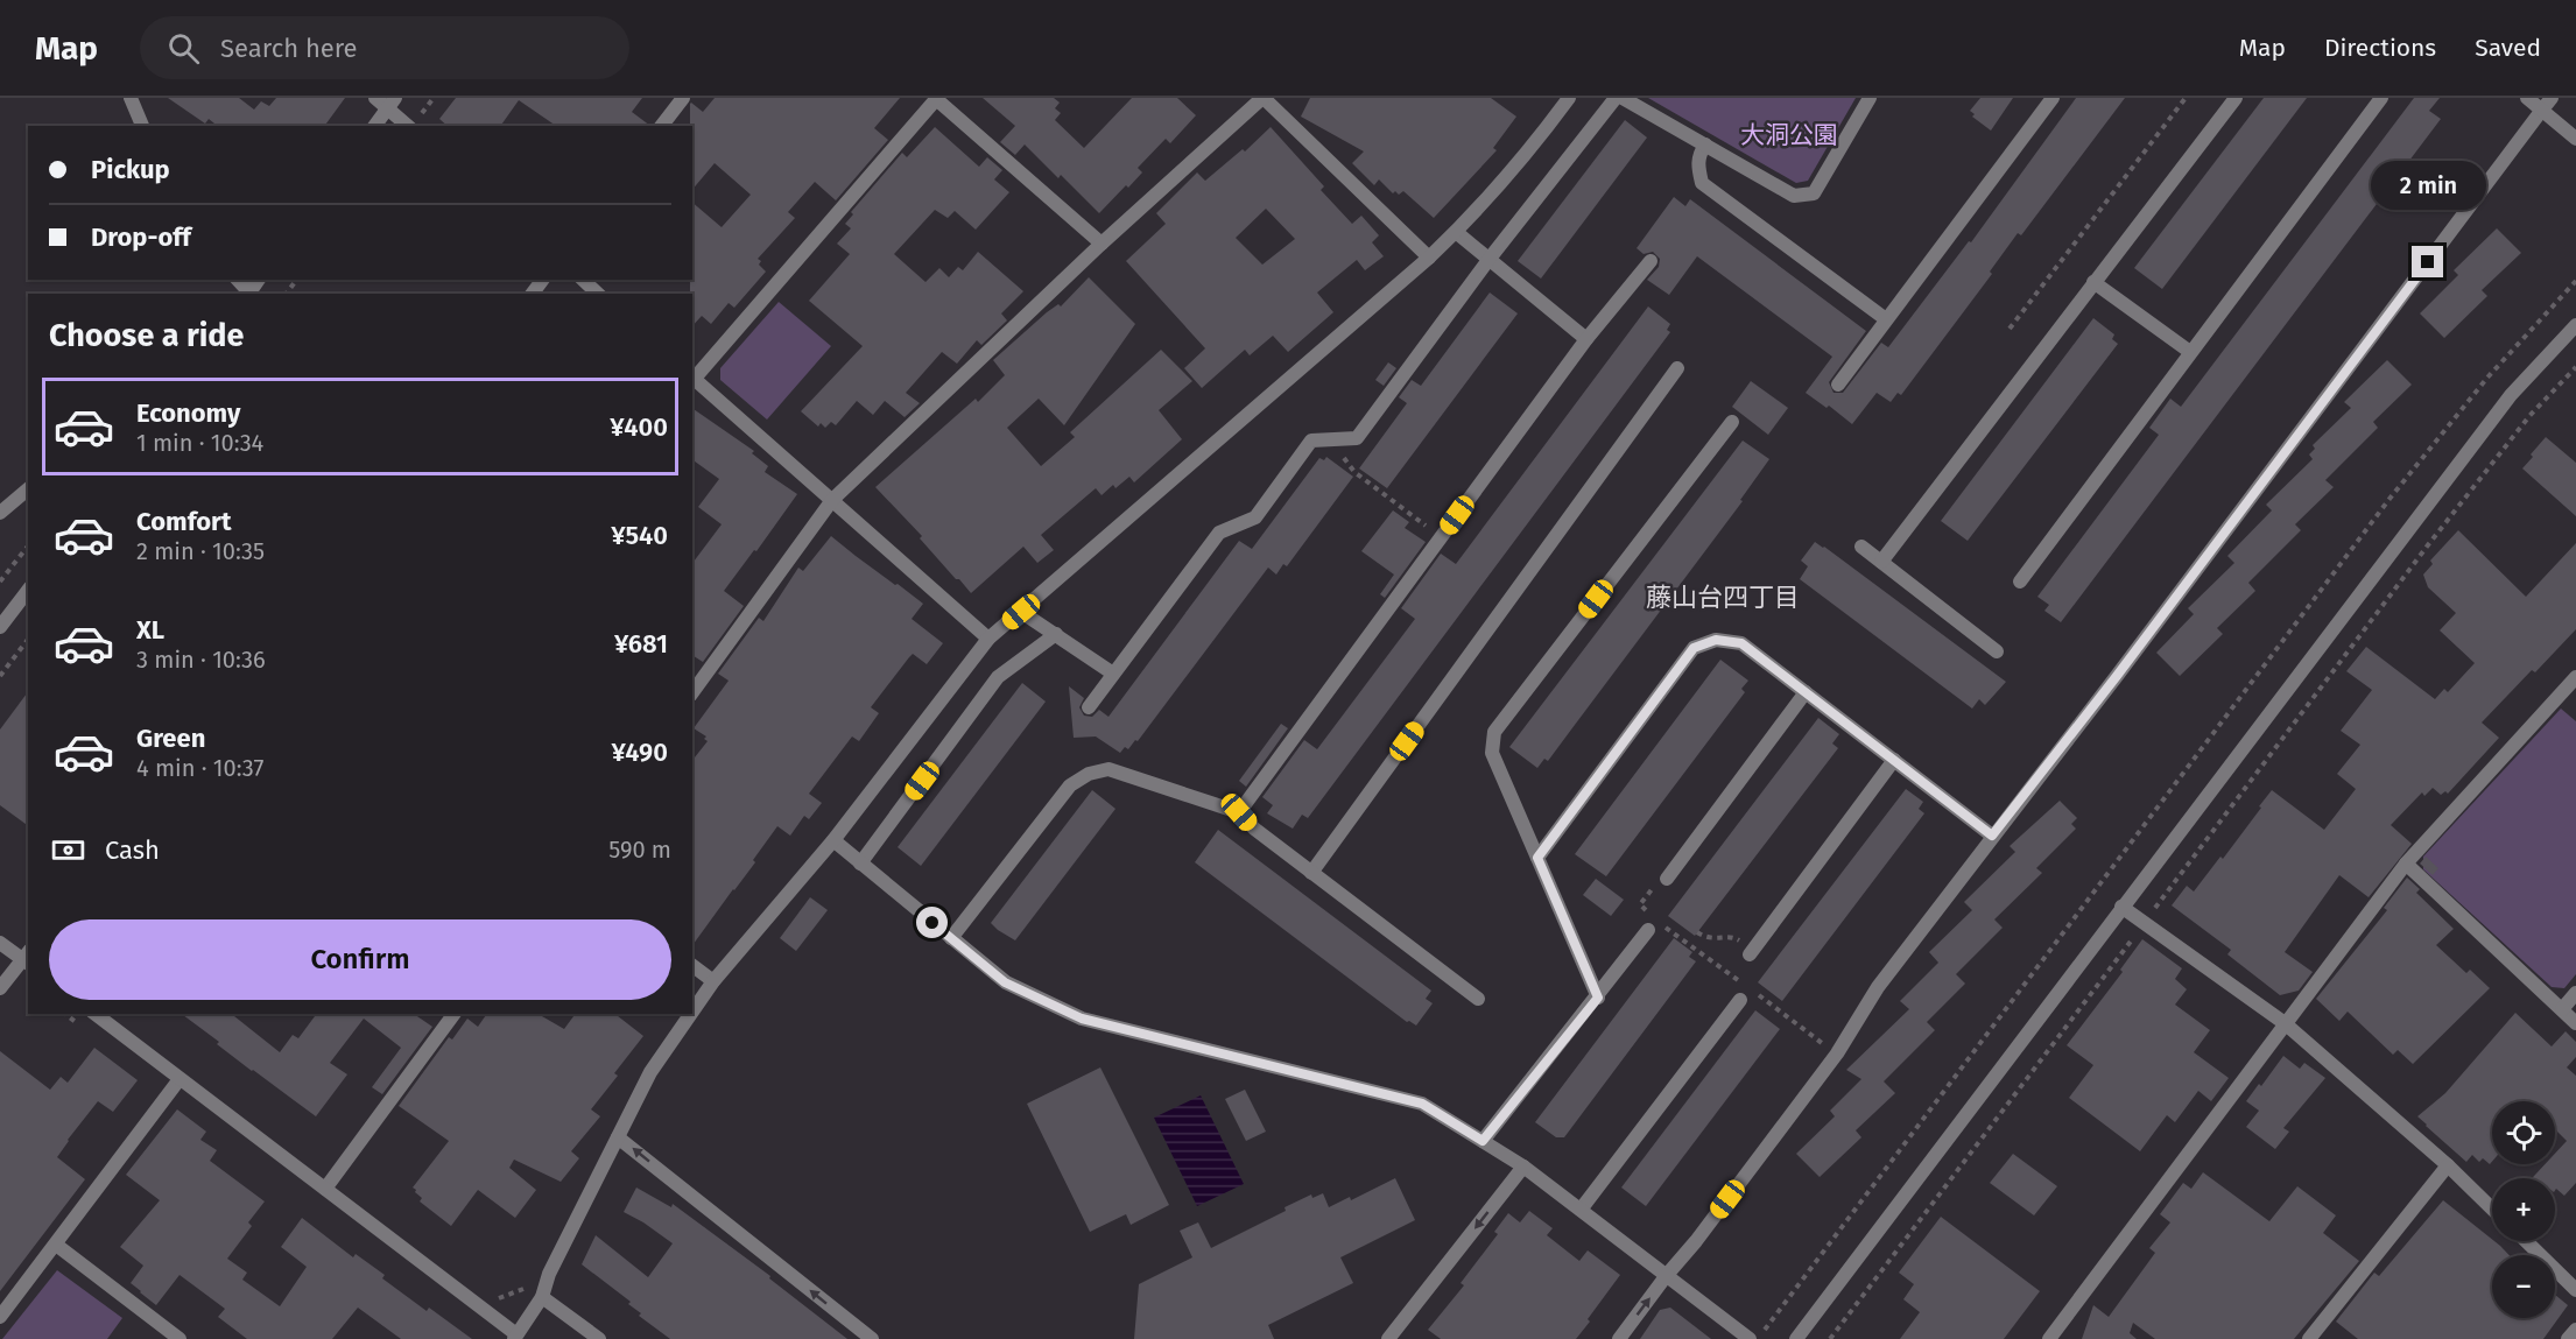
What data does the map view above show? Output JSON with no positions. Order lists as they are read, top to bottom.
{
  "districts": ["藤山台四丁目"],
  "parks": ["大洞公園"],
  "page": {
    "header": "Map",
    "search": "Search here",
    "nav": ["Map", "Directions", "Saved"],
    "banner": ["Pickup", "Drop-off"],
    "bubble": "2 min",
    "heading": "Choose a ride",
    "list": [
      {
        "name": "Economy",
        "note": "1 min · 10:34",
        "value": "¥400"
      },
      {
        "name": "Comfort",
        "note": "2 min · 10:35",
        "value": "¥540"
      },
      {
        "name": "XL",
        "note": "3 min · 10:36",
        "value": "¥681"
      },
      {
        "name": "Green",
        "note": "4 min · 10:37",
        "value": "¥490"
      }
    ],
    "pay": ["Cash", "590 m"],
    "buttons": "Confirm",
    "map_buttons": ["+", "−"]
  }
}
